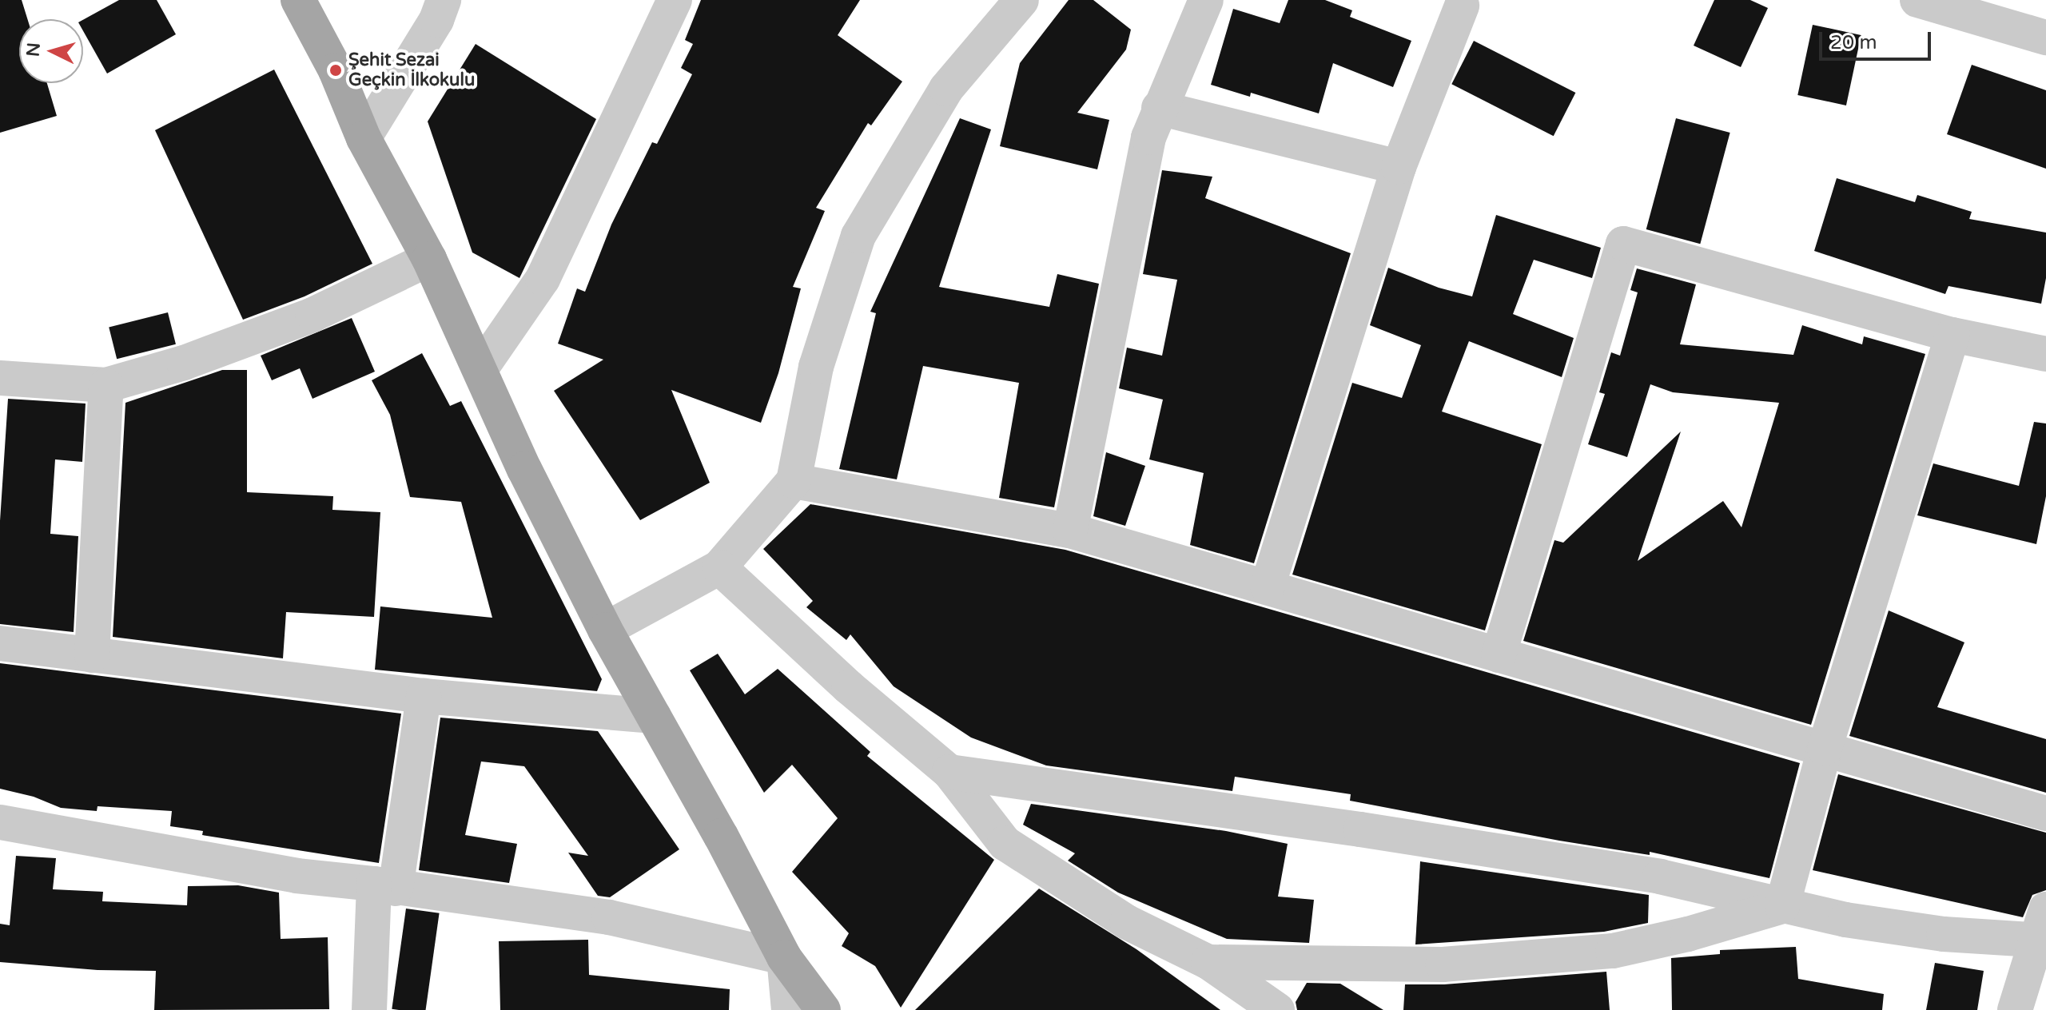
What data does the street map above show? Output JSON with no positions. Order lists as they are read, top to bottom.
{
  "places": ["Şehit Sezai Geçkin İlkokulu"],
  "scale_bar": "20 m",
  "north": "left"
}
